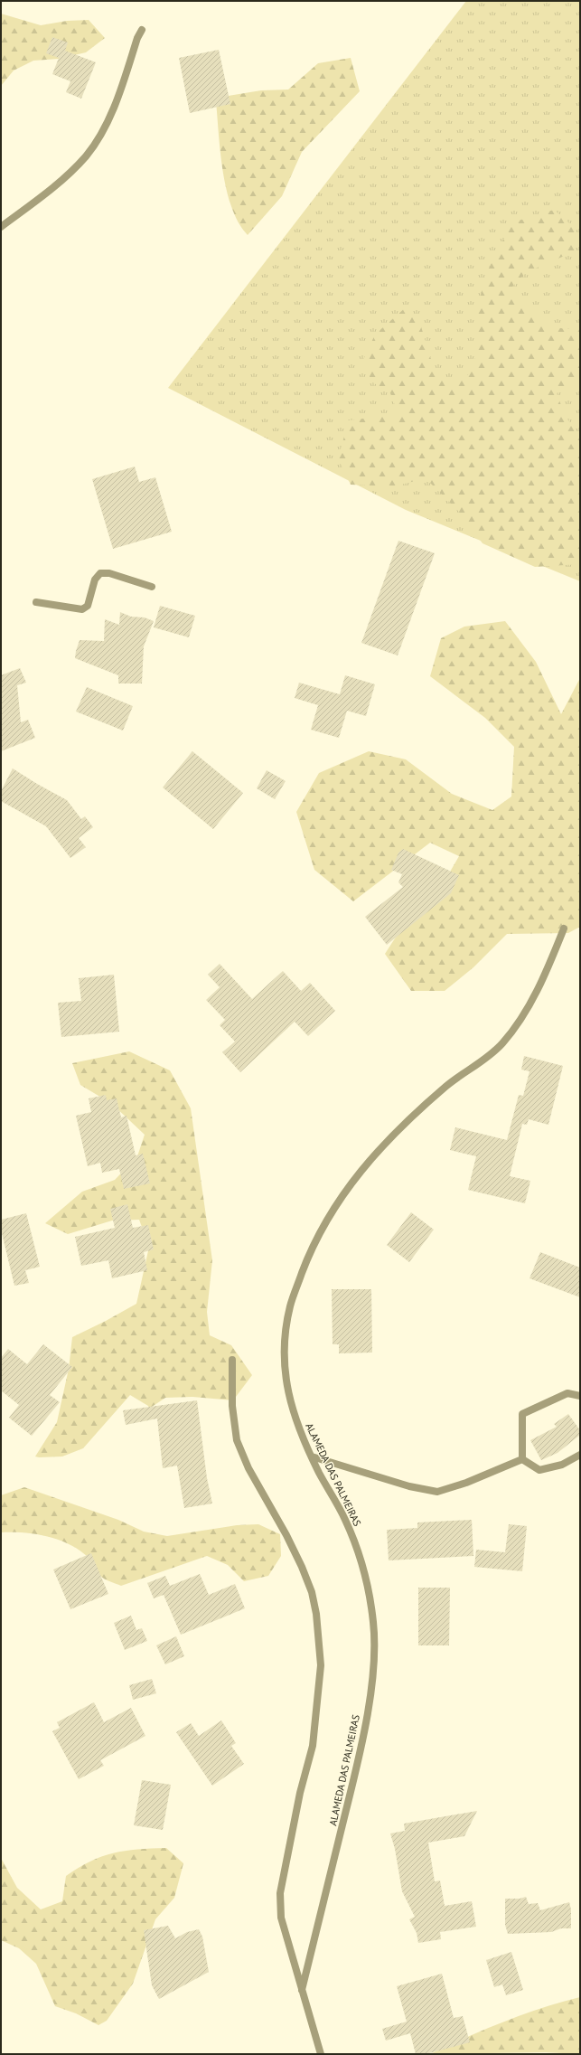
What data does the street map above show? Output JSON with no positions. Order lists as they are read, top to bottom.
{
  "streets": {
    "lane": ["ALAMEDA DAS PALMEIRAS"]
  }
}
